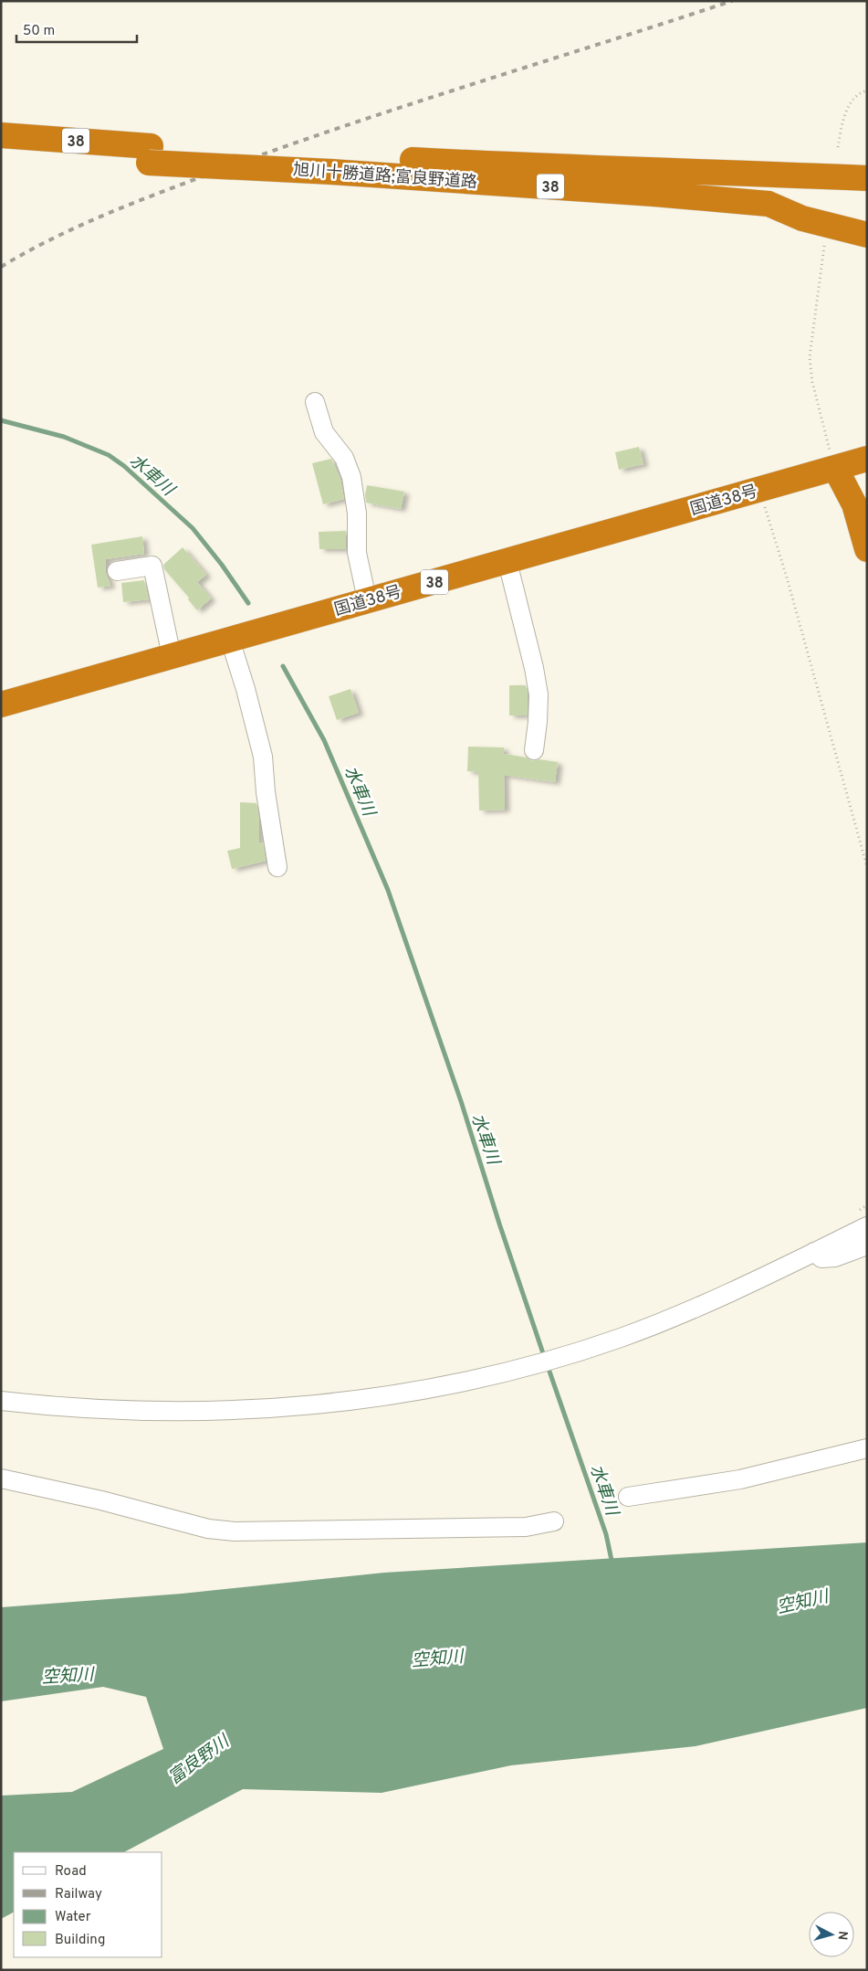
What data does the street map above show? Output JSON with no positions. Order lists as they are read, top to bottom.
{
  "streets": {
    "highway": ["38", "旭川十勝道路;富良野道路", "国道38号"]
  },
  "water": ["水車川", "空知川", "富良野川"],
  "legend": [
    "Road",
    "Railway",
    "Water",
    "Building"
  ],
  "scale_bar": "50 m",
  "north": "right"
}
